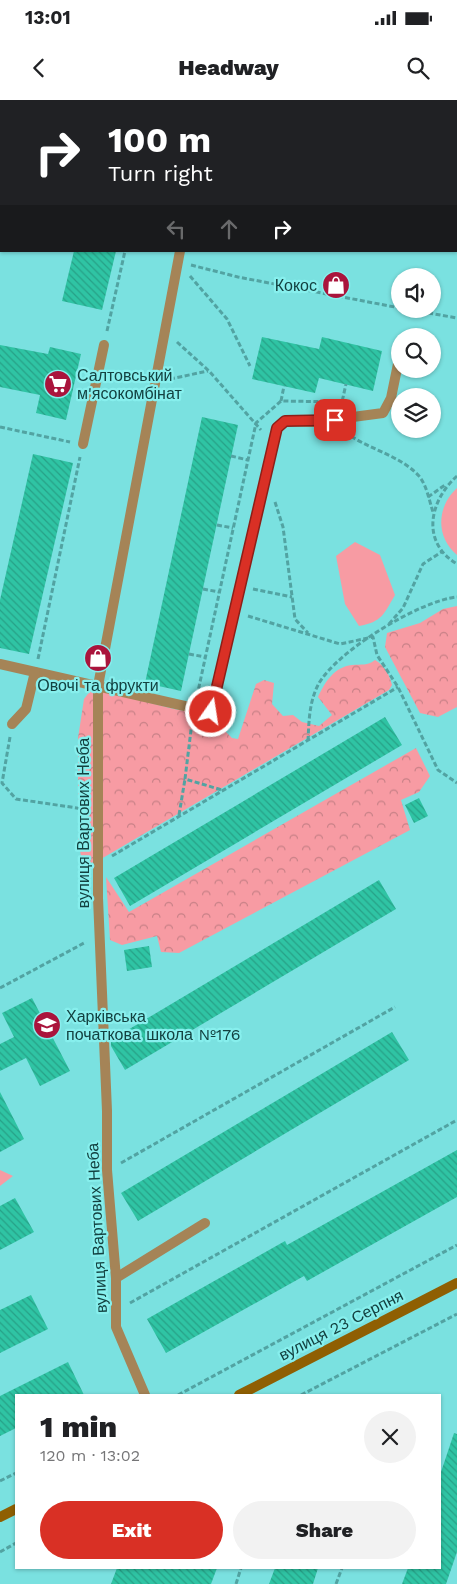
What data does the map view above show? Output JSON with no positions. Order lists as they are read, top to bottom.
{
  "streets": {
    "street": ["вулиця Вартових Неба", "вулиця 23 Серпня"]
  },
  "places": {
    "shop": ["Кокос", "Овочі та фрукти"],
    "supermarket": ["Салтовський м'ясокомбінат"],
    "school or university": ["Харківська початкова школа №176"]
  },
  "page": {
    "status": "13:01",
    "header": "Headway",
    "turn": ["100 m", "Turn right"],
    "heading": ["1 min", "120 m · 13:02"],
    "buttons": ["Exit", "Share"]
  }
}
